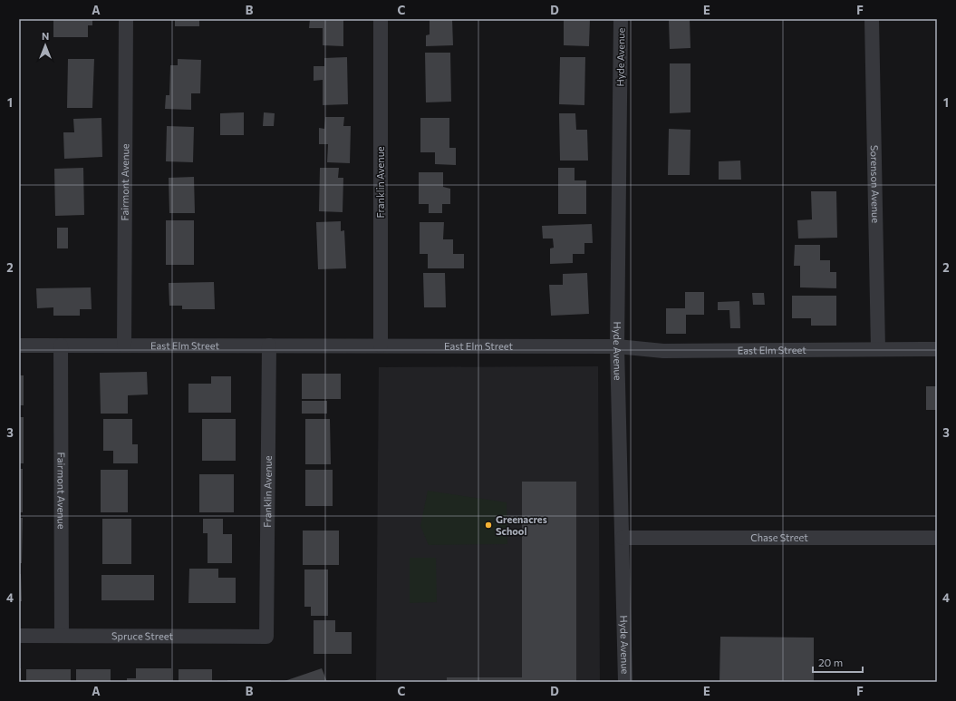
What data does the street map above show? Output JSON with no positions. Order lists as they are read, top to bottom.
{
  "streets": {
    "street": [
      "Hyde Avenue",
      "Fairmont Avenue",
      "Franklin Avenue",
      "Sorenson Avenue",
      "East Elm Street",
      "Chase Street",
      "Spruce Street"
    ]
  },
  "crossings": [
    ["Hyde Avenue", "East Elm Street"],
    ["Hyde Avenue", "Chase Street"],
    ["Fairmont Avenue", "East Elm Street"],
    ["Fairmont Avenue", "Spruce Street"],
    ["Franklin Avenue", "East Elm Street"],
    ["Franklin Avenue", "Spruce Street"],
    ["Sorenson Avenue", "East Elm Street"]
  ],
  "places": ["Greenacres School"],
  "scale_bar": "20 m",
  "north": "top",
  "grid": {
    "columns": [
      "A",
      "B",
      "C",
      "D",
      "E",
      "F"
    ],
    "rows": [
      "1",
      "2",
      "3",
      "4"
    ]
  }
}
